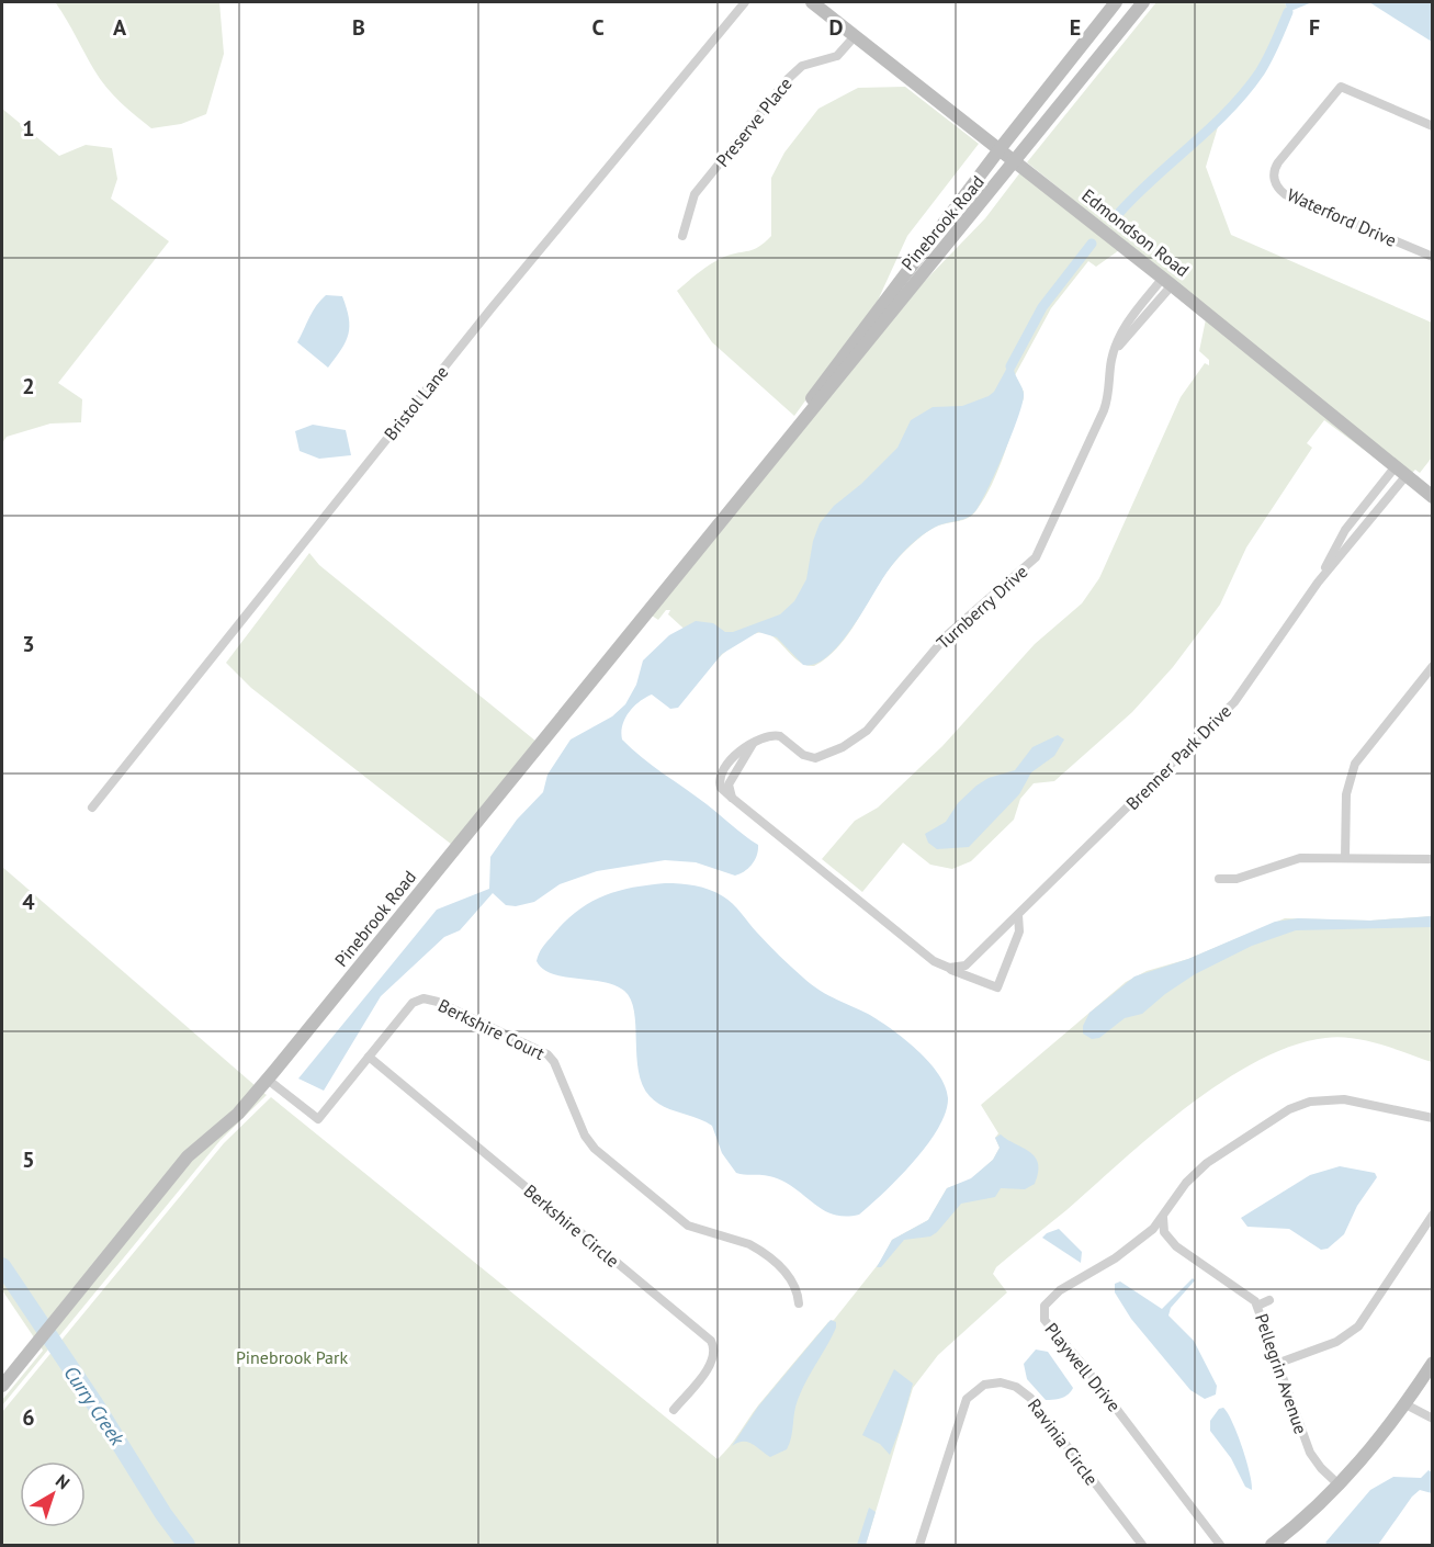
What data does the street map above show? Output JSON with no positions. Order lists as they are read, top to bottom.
{
  "streets": {
    "street": [
      "Preserve Place",
      "Waterford Drive",
      "Pinebrook Road",
      "Edmondson Road",
      "Bristol Lane",
      "Turnberry Drive",
      "Brenner Park Drive",
      "Berkshire Court",
      "Berkshire Circle",
      "Playwell Drive",
      "Pellegrin Avenue",
      "Ravinia Circle"
    ]
  },
  "crossings": [
    ["Preserve Place", "Edmondson Road"],
    ["Pinebrook Road", "Edmondson Road"],
    ["Pinebrook Road", "Berkshire Court"],
    ["Edmondson Road", "Turnberry Drive"],
    ["Edmondson Road", "Brenner Park Drive"],
    ["Turnberry Drive", "Brenner Park Drive"],
    ["Berkshire Court", "Berkshire Circle"],
    ["Playwell Drive", "Pellegrin Avenue"]
  ],
  "water": ["Curry Creek"],
  "parks": ["Pinebrook Park"],
  "north": "top right",
  "grid": {
    "columns": [
      "A",
      "B",
      "C",
      "D",
      "E",
      "F"
    ],
    "rows": [
      "1",
      "2",
      "3",
      "4",
      "5",
      "6"
    ]
  }
}
